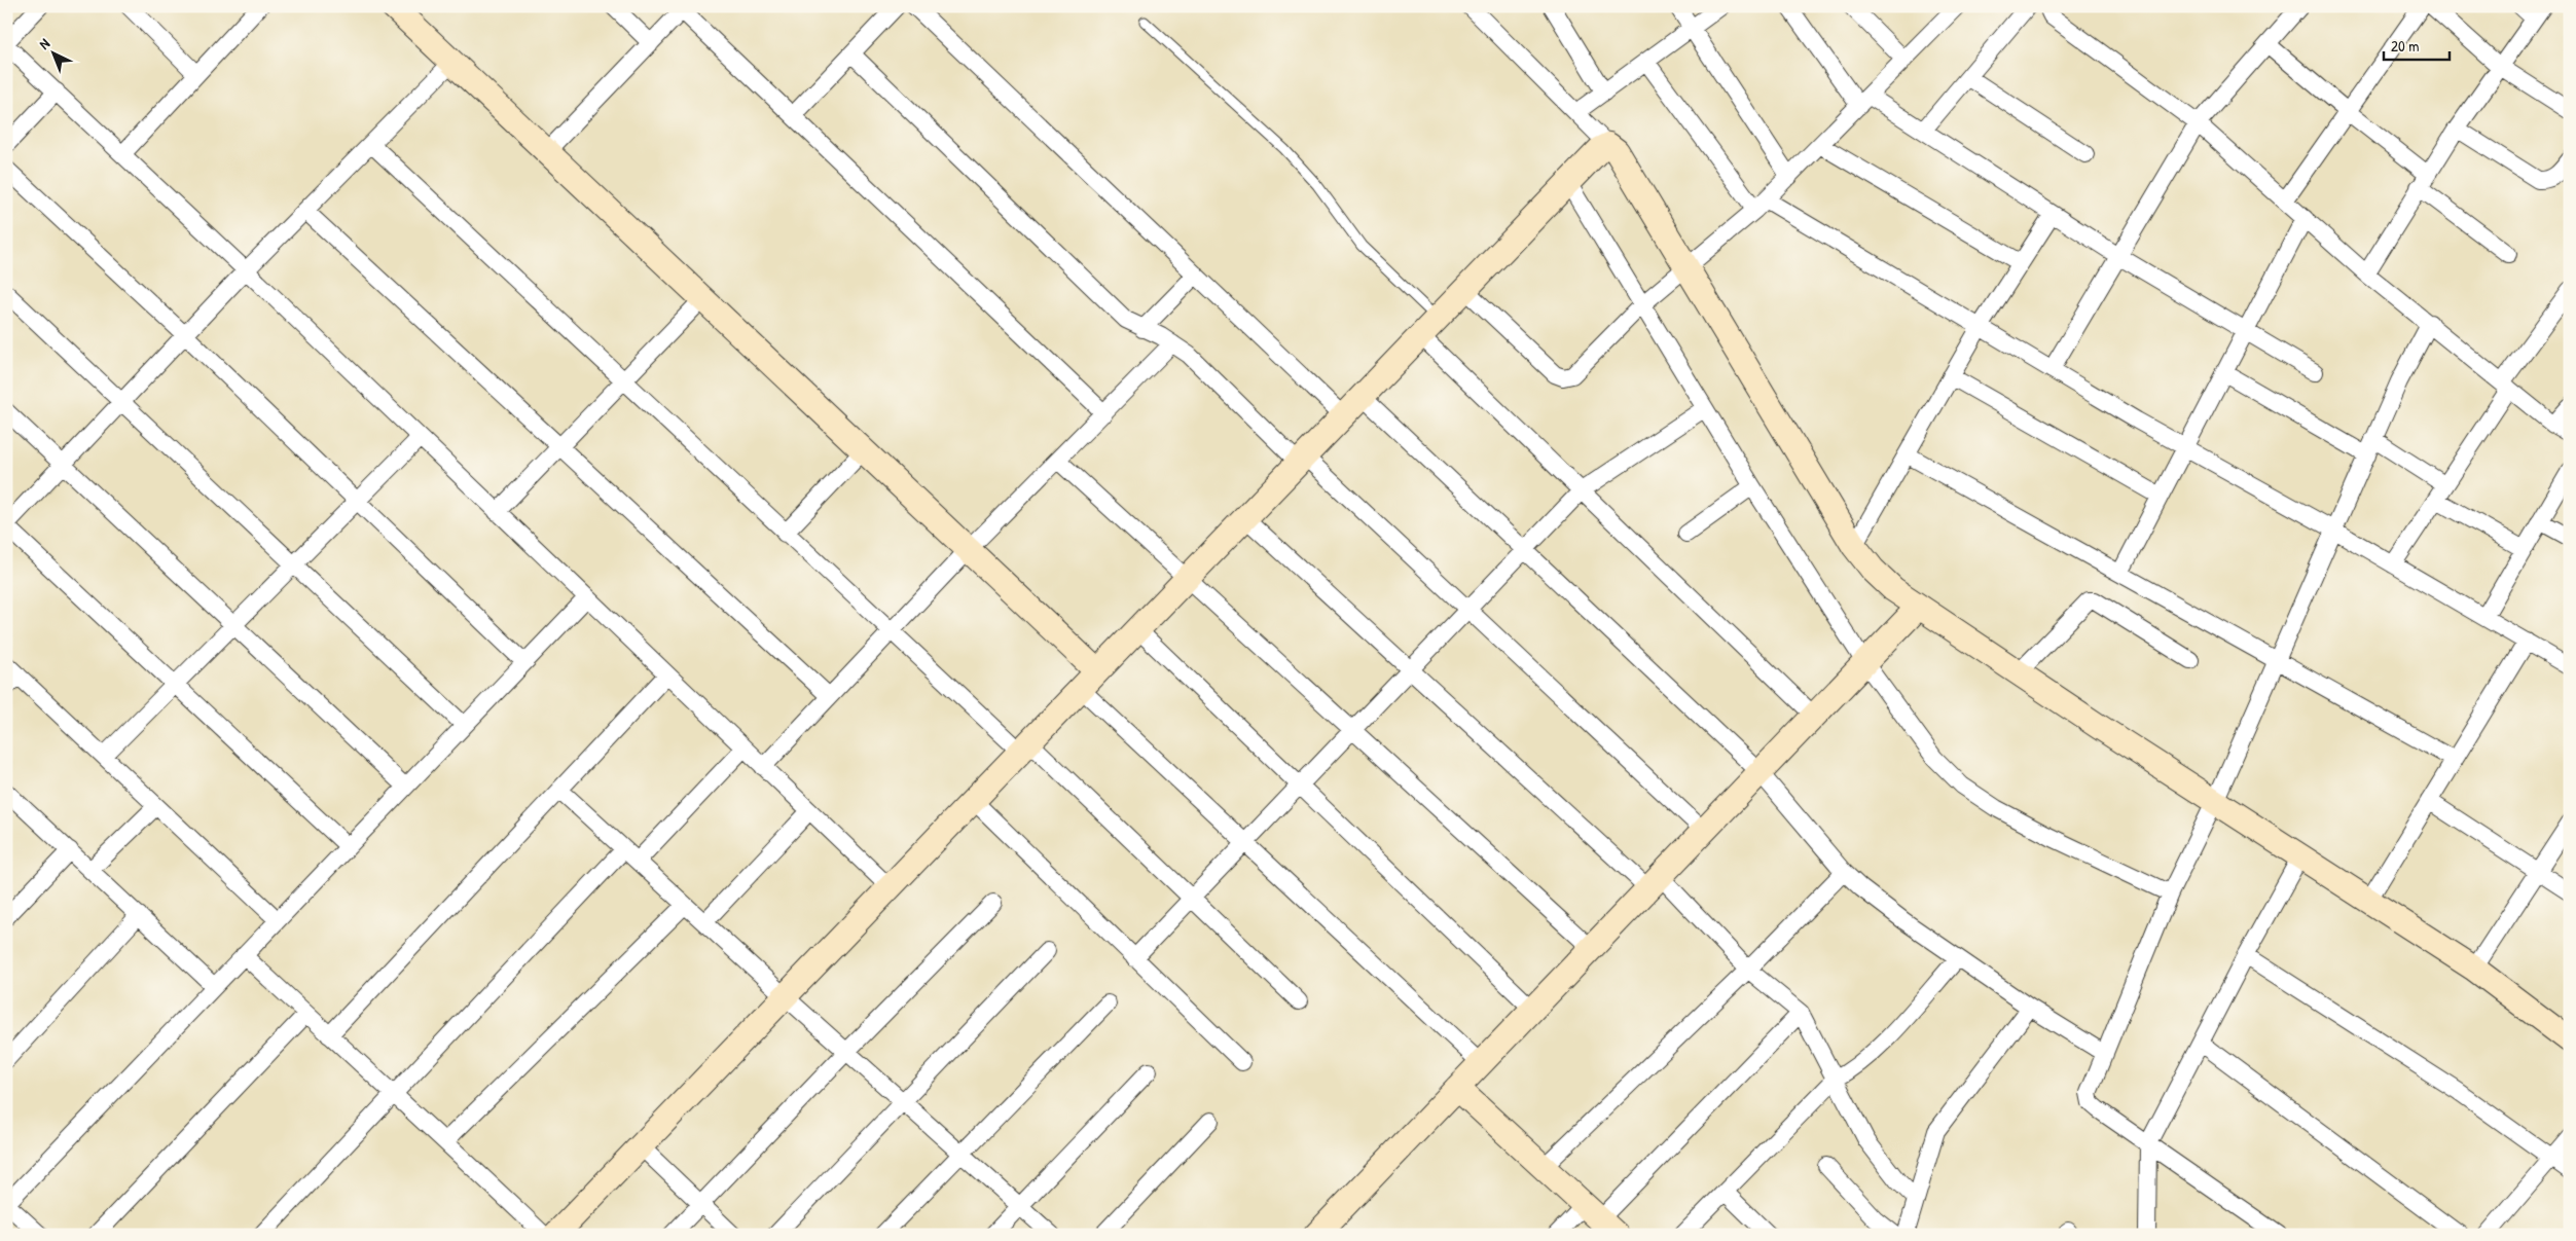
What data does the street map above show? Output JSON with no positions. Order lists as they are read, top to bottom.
{
  "scale_bar": "20 m",
  "north": "top left"
}
